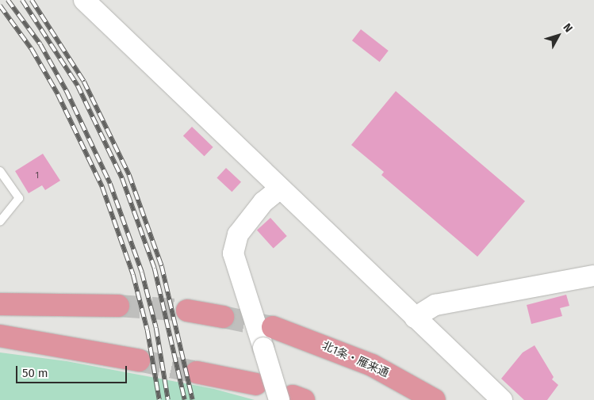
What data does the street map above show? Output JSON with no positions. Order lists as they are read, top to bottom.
{
  "streets": {
    "highway": ["北1条・雁来通"]
  },
  "house_numbers": ["1"],
  "scale_bar": "50 m",
  "north": "top right"
}
